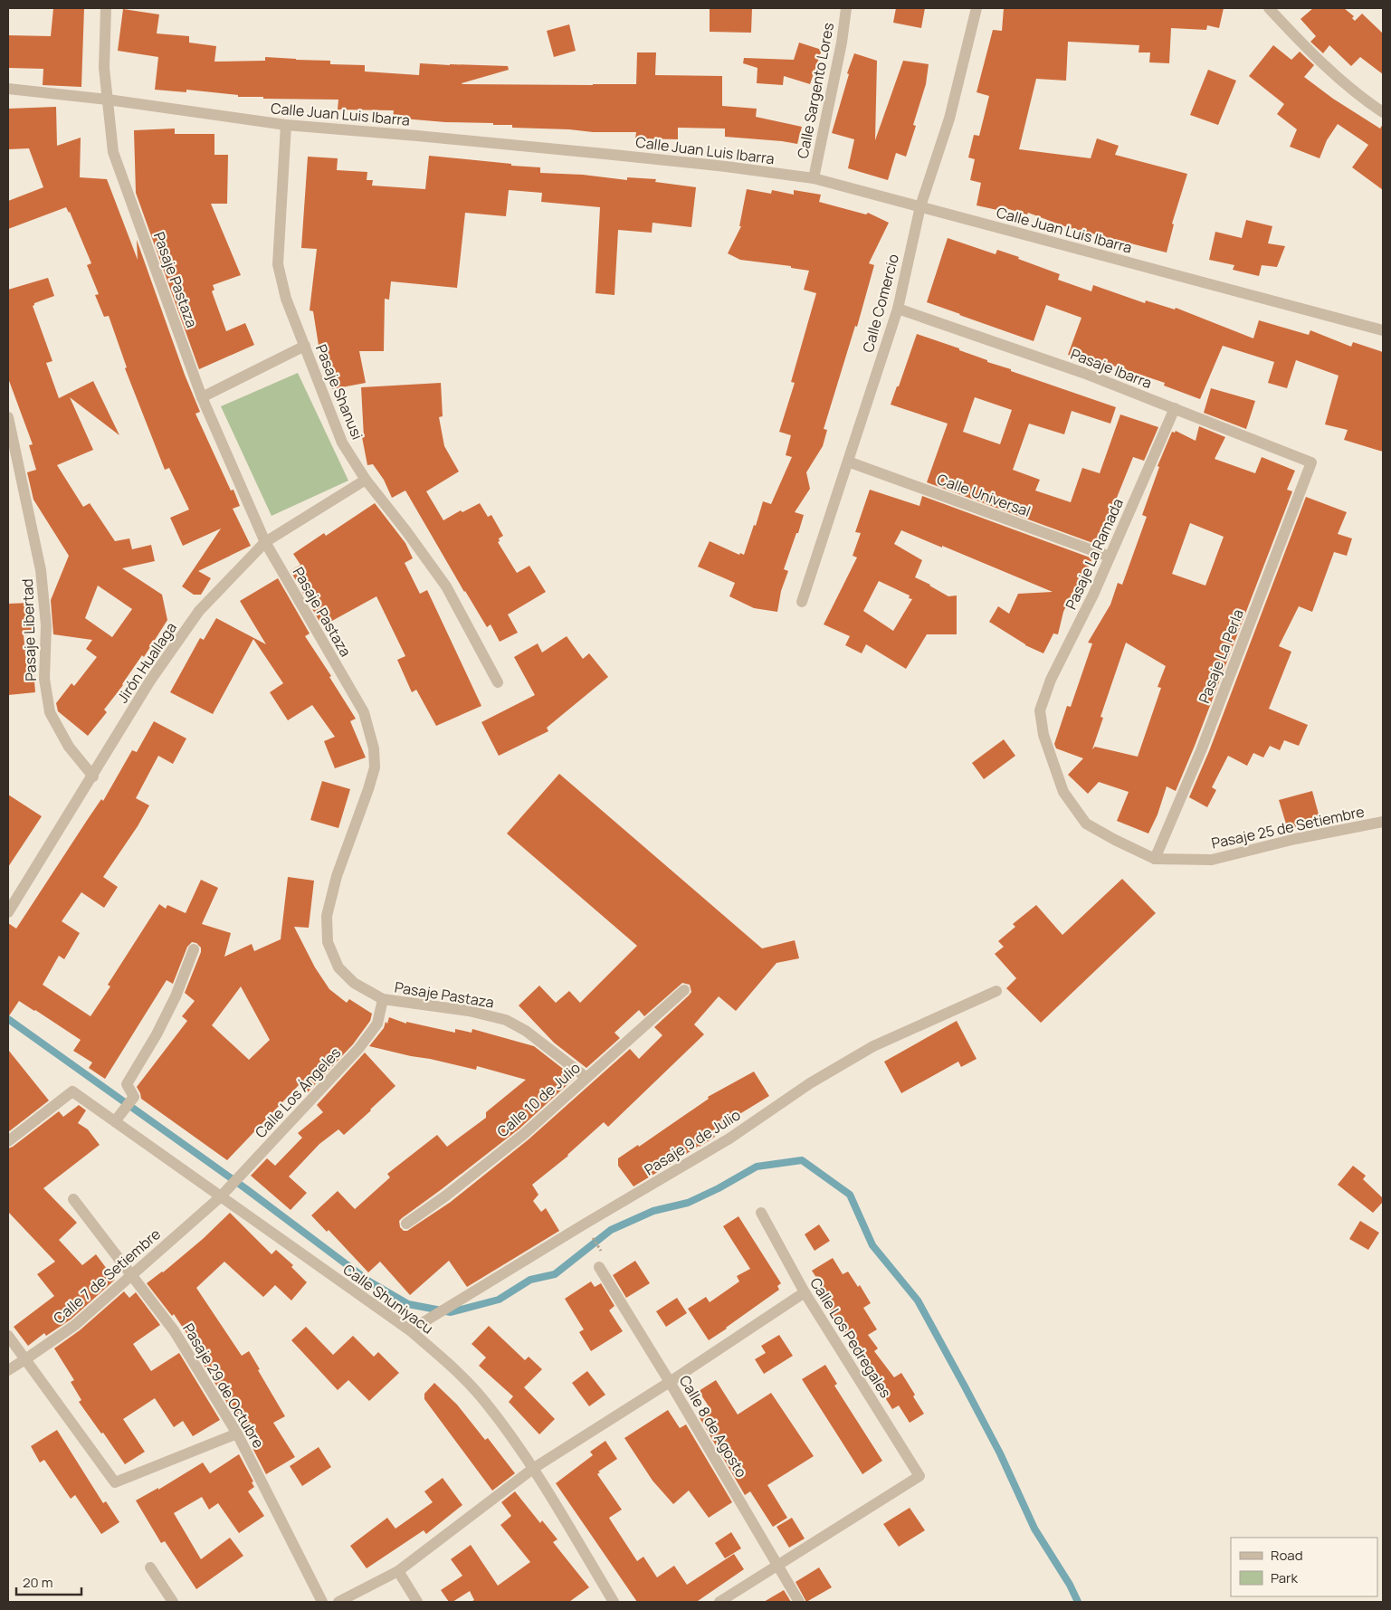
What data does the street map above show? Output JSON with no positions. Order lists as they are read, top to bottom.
{
  "streets": {
    "street": [
      "Calle Sargento Lores",
      "Calle Juan Luis Ibarra",
      "Pasaje Pastaza",
      "Calle Comercio",
      "Pasaje Ibarra",
      "Pasaje Shanusi",
      "Calle Universal",
      "Pasaje La Ramada",
      "Pasaje Libertad",
      "Pasaje La Perla",
      "Jirón Huallaga",
      "Pasaje 25 de Setiembre",
      "Calle Los Ángeles",
      "Calle 10 de Julio",
      "Pasaje 9 de Julio",
      "Calle 7 de Setiembre",
      "Calle Shuniyacu",
      "Calle Los Pedregales",
      "Pasaje 29 de Octubre",
      "Calle 8 de Agosto"
    ]
  },
  "crossings": [
    ["Calle Sargento Lores", "Calle Juan Luis Ibarra"],
    ["Calle Juan Luis Ibarra", "Pasaje Pastaza"],
    ["Calle Juan Luis Ibarra", "Calle Comercio"],
    ["Calle Juan Luis Ibarra", "Pasaje Shanusi"],
    ["Pasaje Pastaza", "Jirón Huallaga"],
    ["Pasaje Pastaza", "Calle Los Ángeles"],
    ["Pasaje Pastaza", "Calle 10 de Julio"],
    ["Calle Comercio", "Pasaje Ibarra"],
    ["Calle Comercio", "Calle Universal"],
    ["Pasaje Ibarra", "Pasaje La Ramada"],
    ["Pasaje Ibarra", "Pasaje La Perla"],
    ["Pasaje Shanusi", "Jirón Huallaga"],
    ["Calle Universal", "Pasaje La Ramada"],
    ["Pasaje La Ramada", "Pasaje 25 de Setiembre"],
    ["Pasaje Libertad", "Jirón Huallaga"],
    ["Pasaje La Perla", "Pasaje 25 de Setiembre"],
    ["Calle Los Ángeles", "Calle 7 de Setiembre"],
    ["Calle Los Ángeles", "Calle Shuniyacu"],
    ["Pasaje 9 de Julio", "Calle Shuniyacu"],
    ["Calle 7 de Setiembre", "Calle Shuniyacu"],
    ["Calle 7 de Setiembre", "Pasaje 29 de Octubre"],
    ["Calle Los Pedregales", "Calle 8 de Agosto"]
  ],
  "legend": ["Road", "Park"],
  "scale_bar": "20 m"
}
